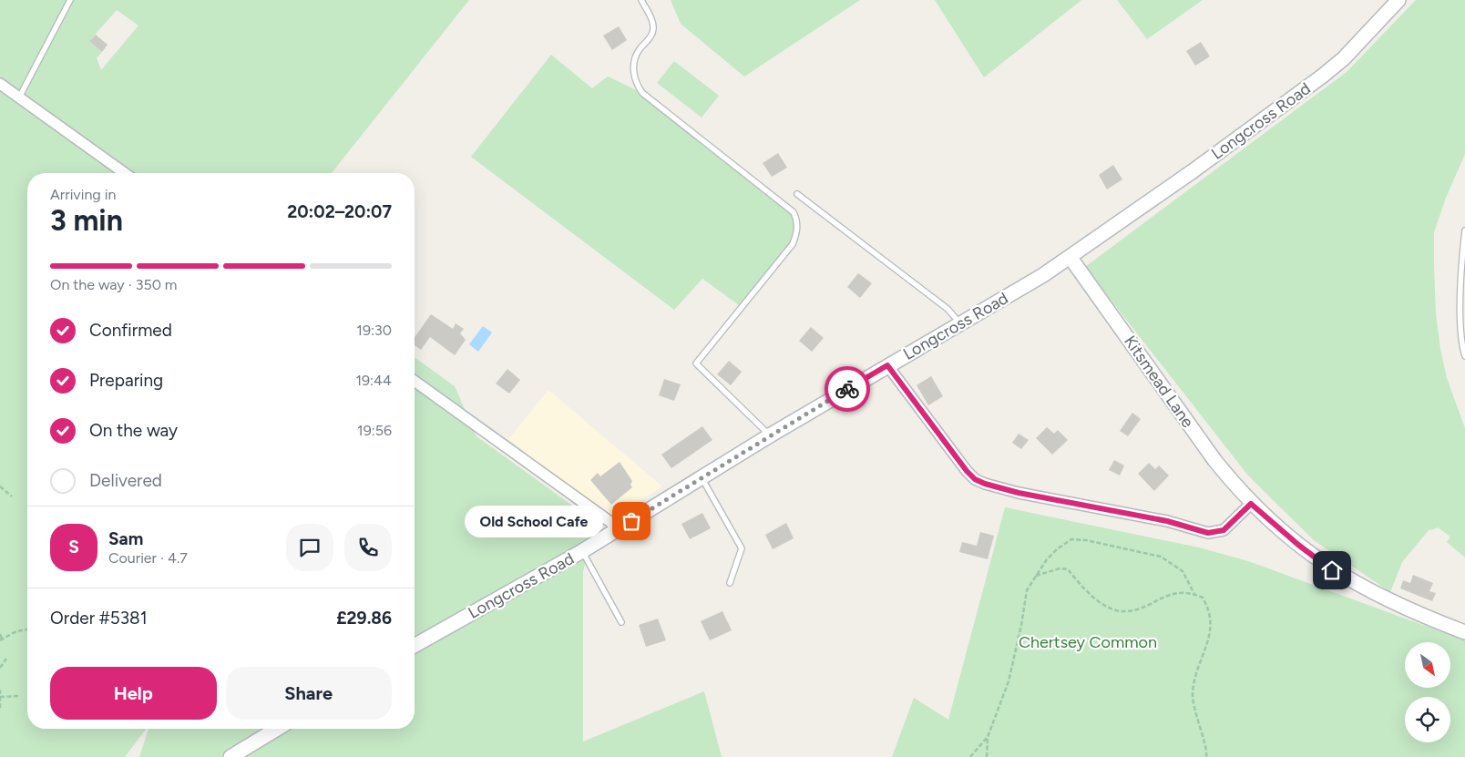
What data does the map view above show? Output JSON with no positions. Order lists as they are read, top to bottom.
{
  "streets": {
    "main road": ["Longcross Road", "Kitsmead Lane"]
  },
  "crossings": [
    ["Longcross Road", "Kitsmead Lane"]
  ],
  "parks": ["Chertsey Common"],
  "places": ["Old School Cafe"],
  "north": "bottom right",
  "page": {
    "heading": ["3 min", "Arriving in", "20:02–20:07"],
    "panel": [
      "Sam",
      "Courier · 4.7",
      "Order #5381",
      "£29.86"
    ],
    "bar": "On the way · 350 m",
    "list": [
      ["Confirmed", "19:30"],
      ["Preparing", "19:44"],
      ["On the way", "19:56"],
      "Delivered"
    ],
    "bubble": "Old School Cafe",
    "round": "S",
    "buttons": ["Help", "Share"]
  }
}
